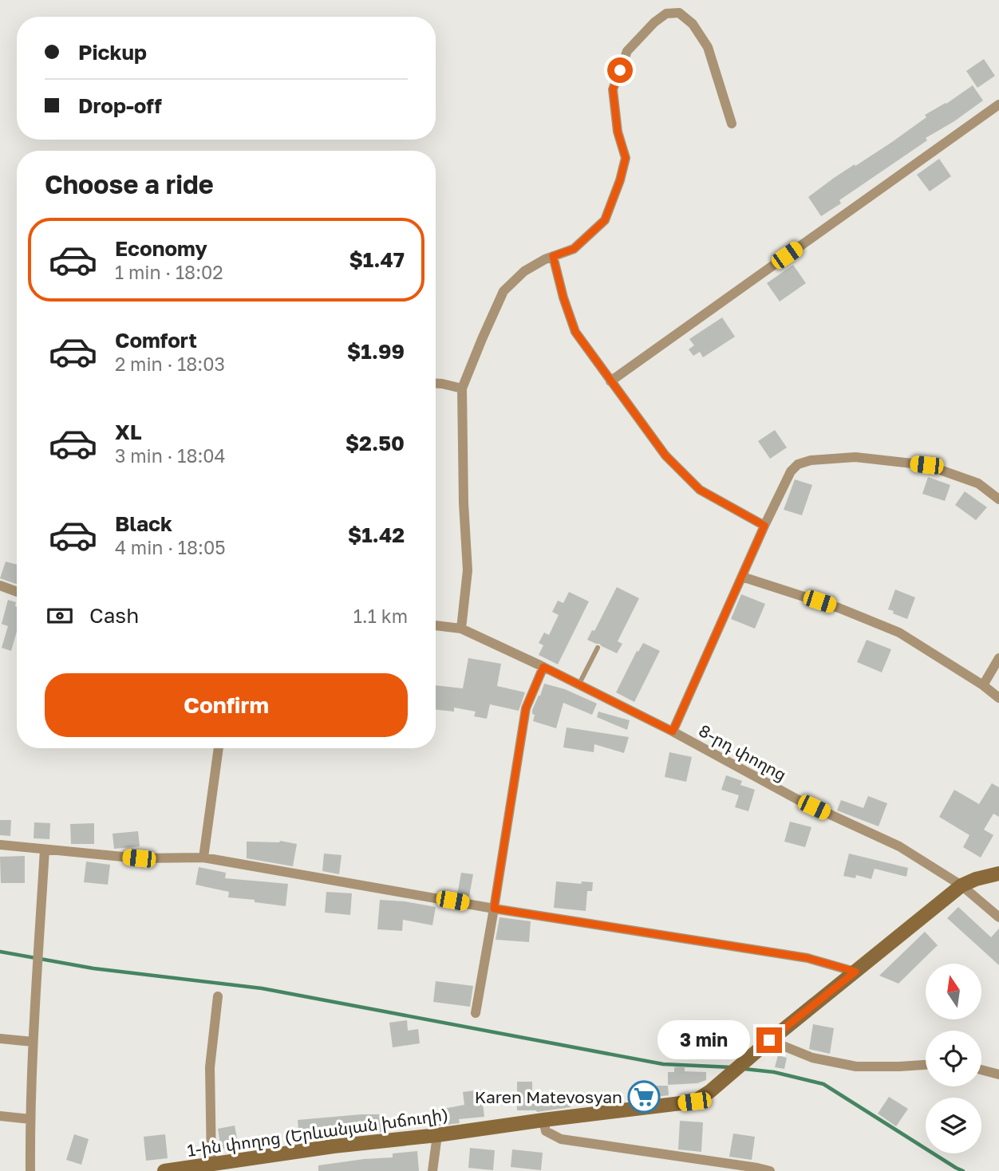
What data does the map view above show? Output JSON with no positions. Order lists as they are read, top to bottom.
{
  "streets": {
    "main road": ["1-ին փողոց (Երևանյան խճուղի)"],
    "street": ["8-րդ փողոց"]
  },
  "crossings": [
    ["8-րդ փողոց", "1-ին փողոց (Երևանյան խճուղի)"]
  ],
  "places": {
    "supermarket": ["Karen Matevosyan"]
  },
  "north": "top",
  "page": {
    "banner": ["Pickup", "Drop-off"],
    "heading": "Choose a ride",
    "list": [
      {
        "name": "Economy",
        "note": "1 min · 18:02",
        "value": "$1.47"
      },
      {
        "name": "Comfort",
        "note": "2 min · 18:03",
        "value": "$1.99"
      },
      {
        "name": "XL",
        "note": "3 min · 18:04",
        "value": "$2.50"
      },
      {
        "name": "Black",
        "note": "4 min · 18:05",
        "value": "$1.42"
      }
    ],
    "pay": ["Cash", "1.1 km"],
    "buttons": "Confirm",
    "bubble": "3 min"
  }
}
